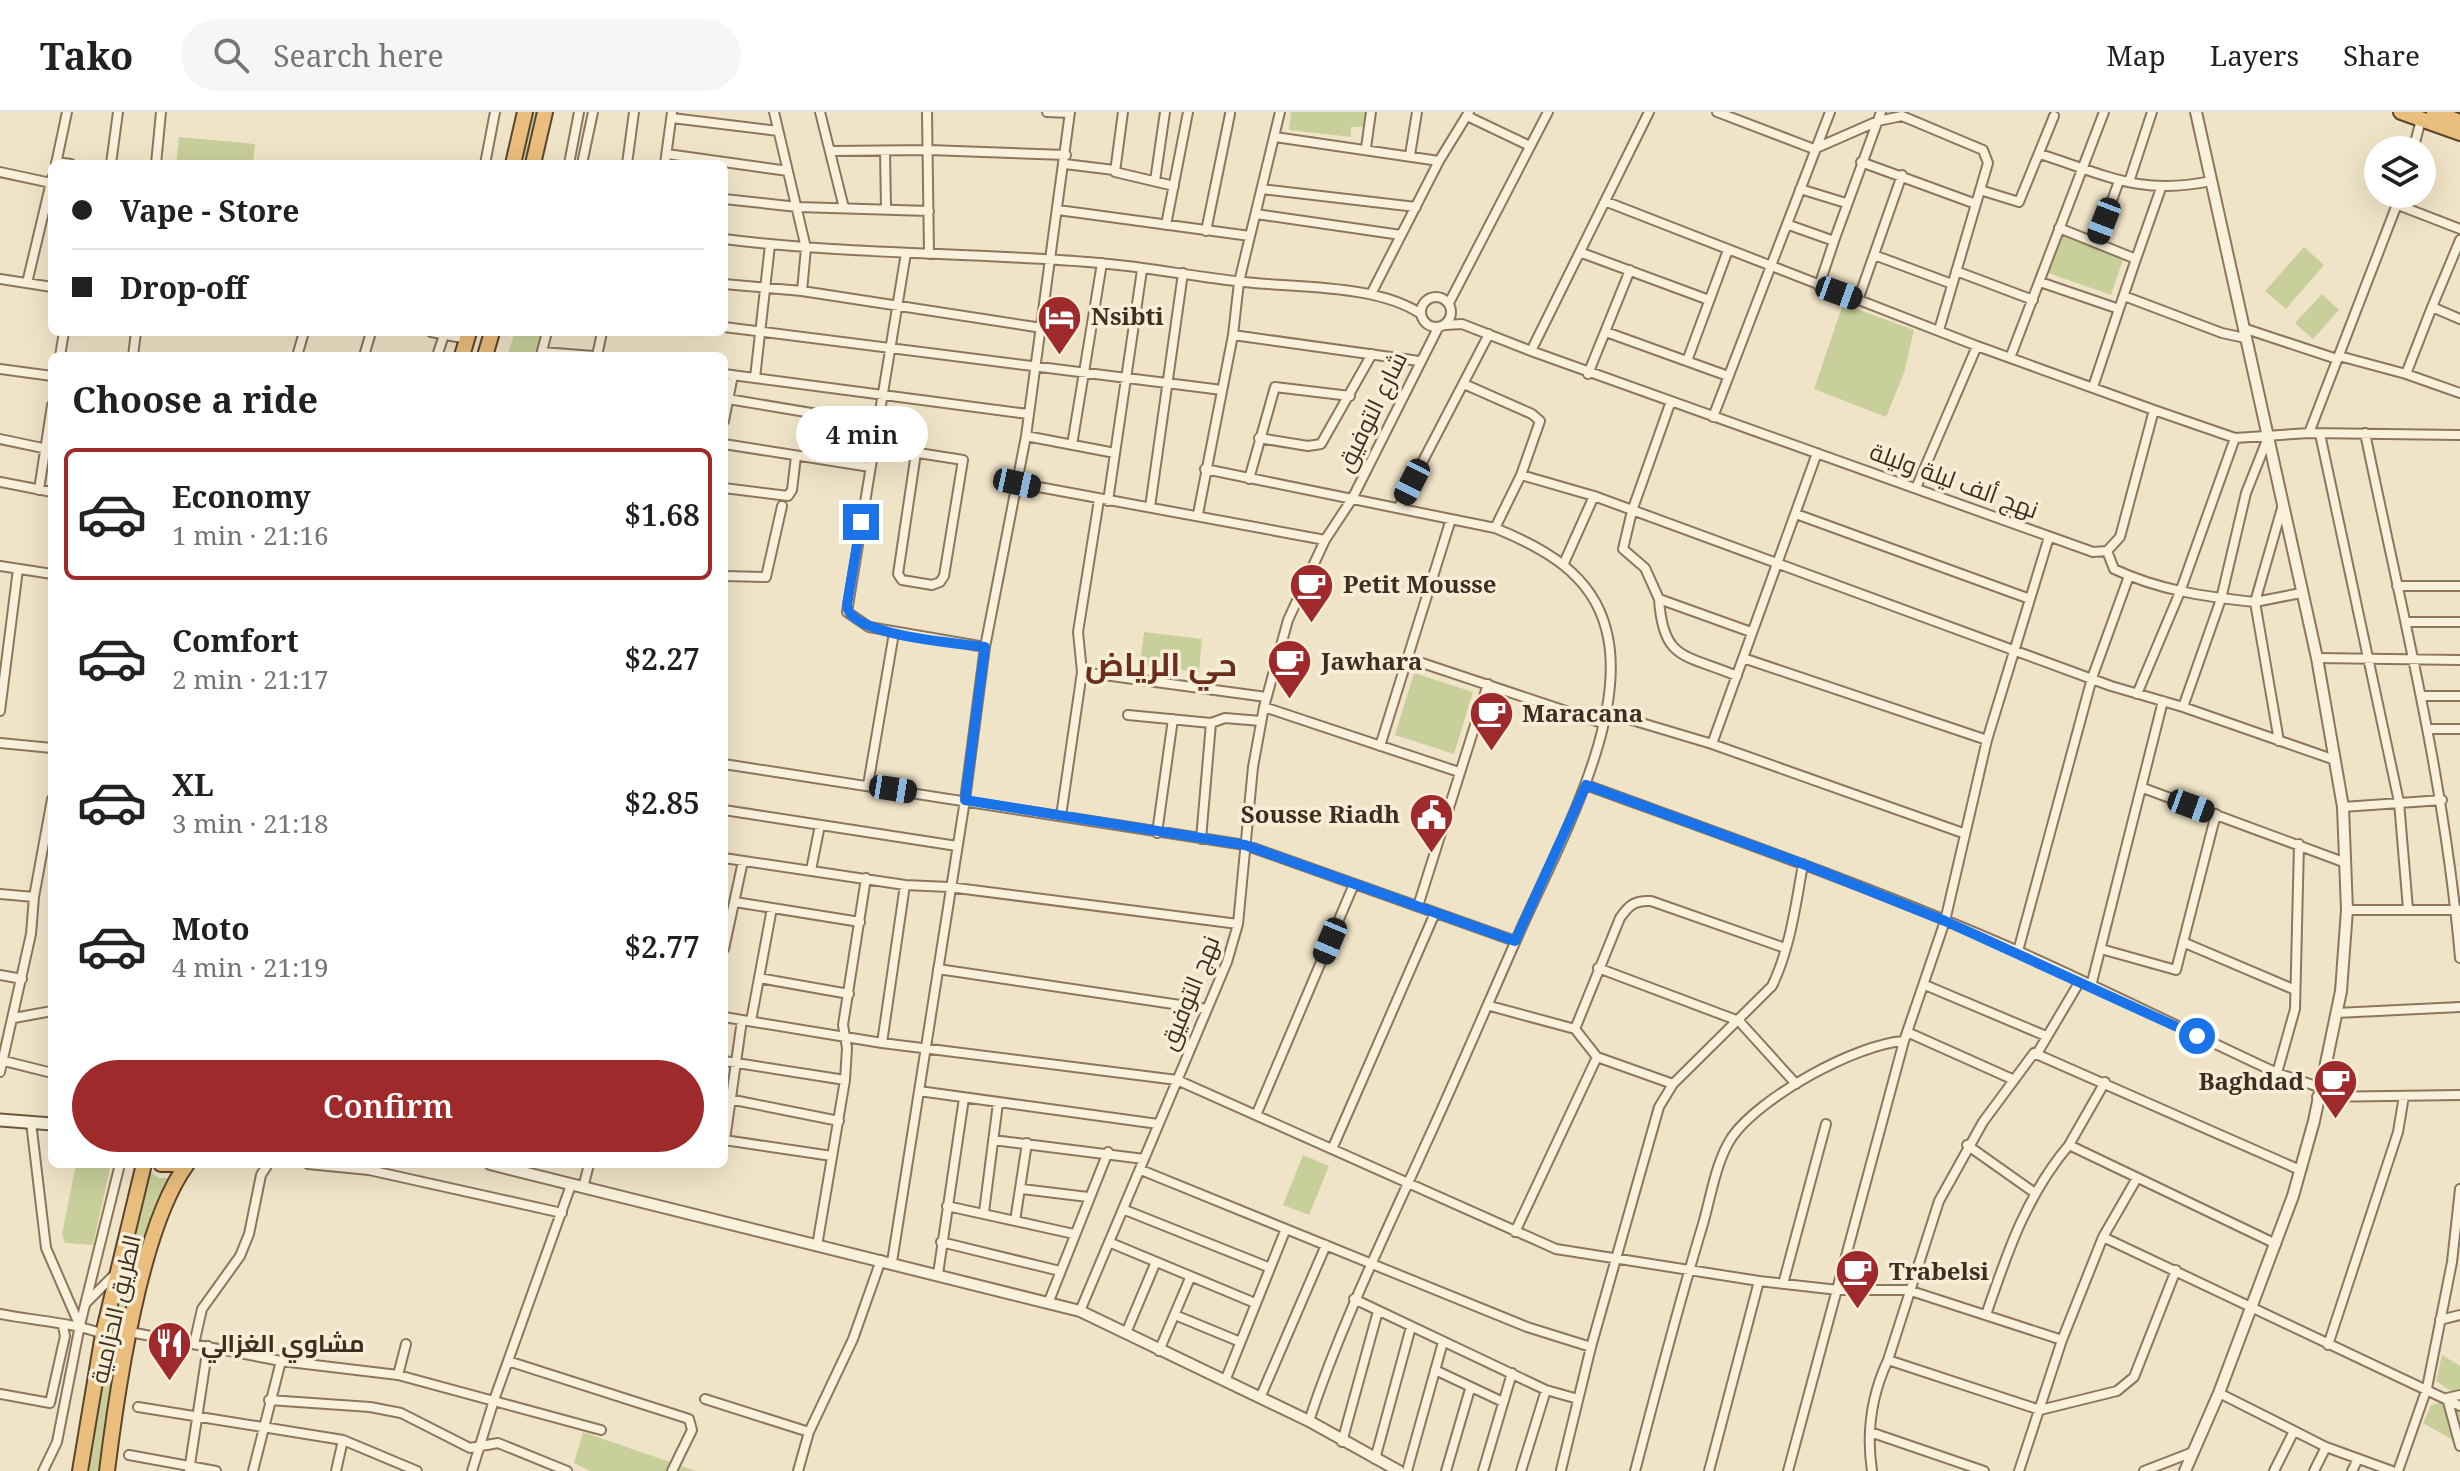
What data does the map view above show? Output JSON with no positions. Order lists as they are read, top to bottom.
{
  "streets": {
    "highway": ["الطريق الحزامية"],
    "street": ["شارع التوفيق", "نهج ألف ليلة وليلة", "نهج التوفيق"]
  },
  "crossings": [
    ["شارع التوفيق", "نهج التوفيق"]
  ],
  "districts": ["حي الرياض"],
  "places": {
    "hotel": ["Nsibti"],
    "cafe": [
      "Petit Mousse",
      "Jawhara",
      "Maracana",
      "Baghdad",
      "Trabelsi"
    ],
    "public building": ["Sousse Riadh"],
    "restaurant": ["مشاوي الغزالي"]
  },
  "page": {
    "header": "Tako",
    "search": "Search here",
    "nav": ["Map", "Layers", "Share"],
    "banner": ["Vape - Store", "Drop-off"],
    "heading": "Choose a ride",
    "bubble": "4 min",
    "list": [
      {
        "name": "Economy",
        "note": "1 min · 21:16",
        "value": "$1.68"
      },
      {
        "name": "Comfort",
        "note": "2 min · 21:17",
        "value": "$2.27"
      },
      {
        "name": "XL",
        "note": "3 min · 21:18",
        "value": "$2.85"
      },
      {
        "name": "Moto",
        "note": "4 min · 21:19",
        "value": "$2.77"
      }
    ],
    "buttons": "Confirm"
  }
}
